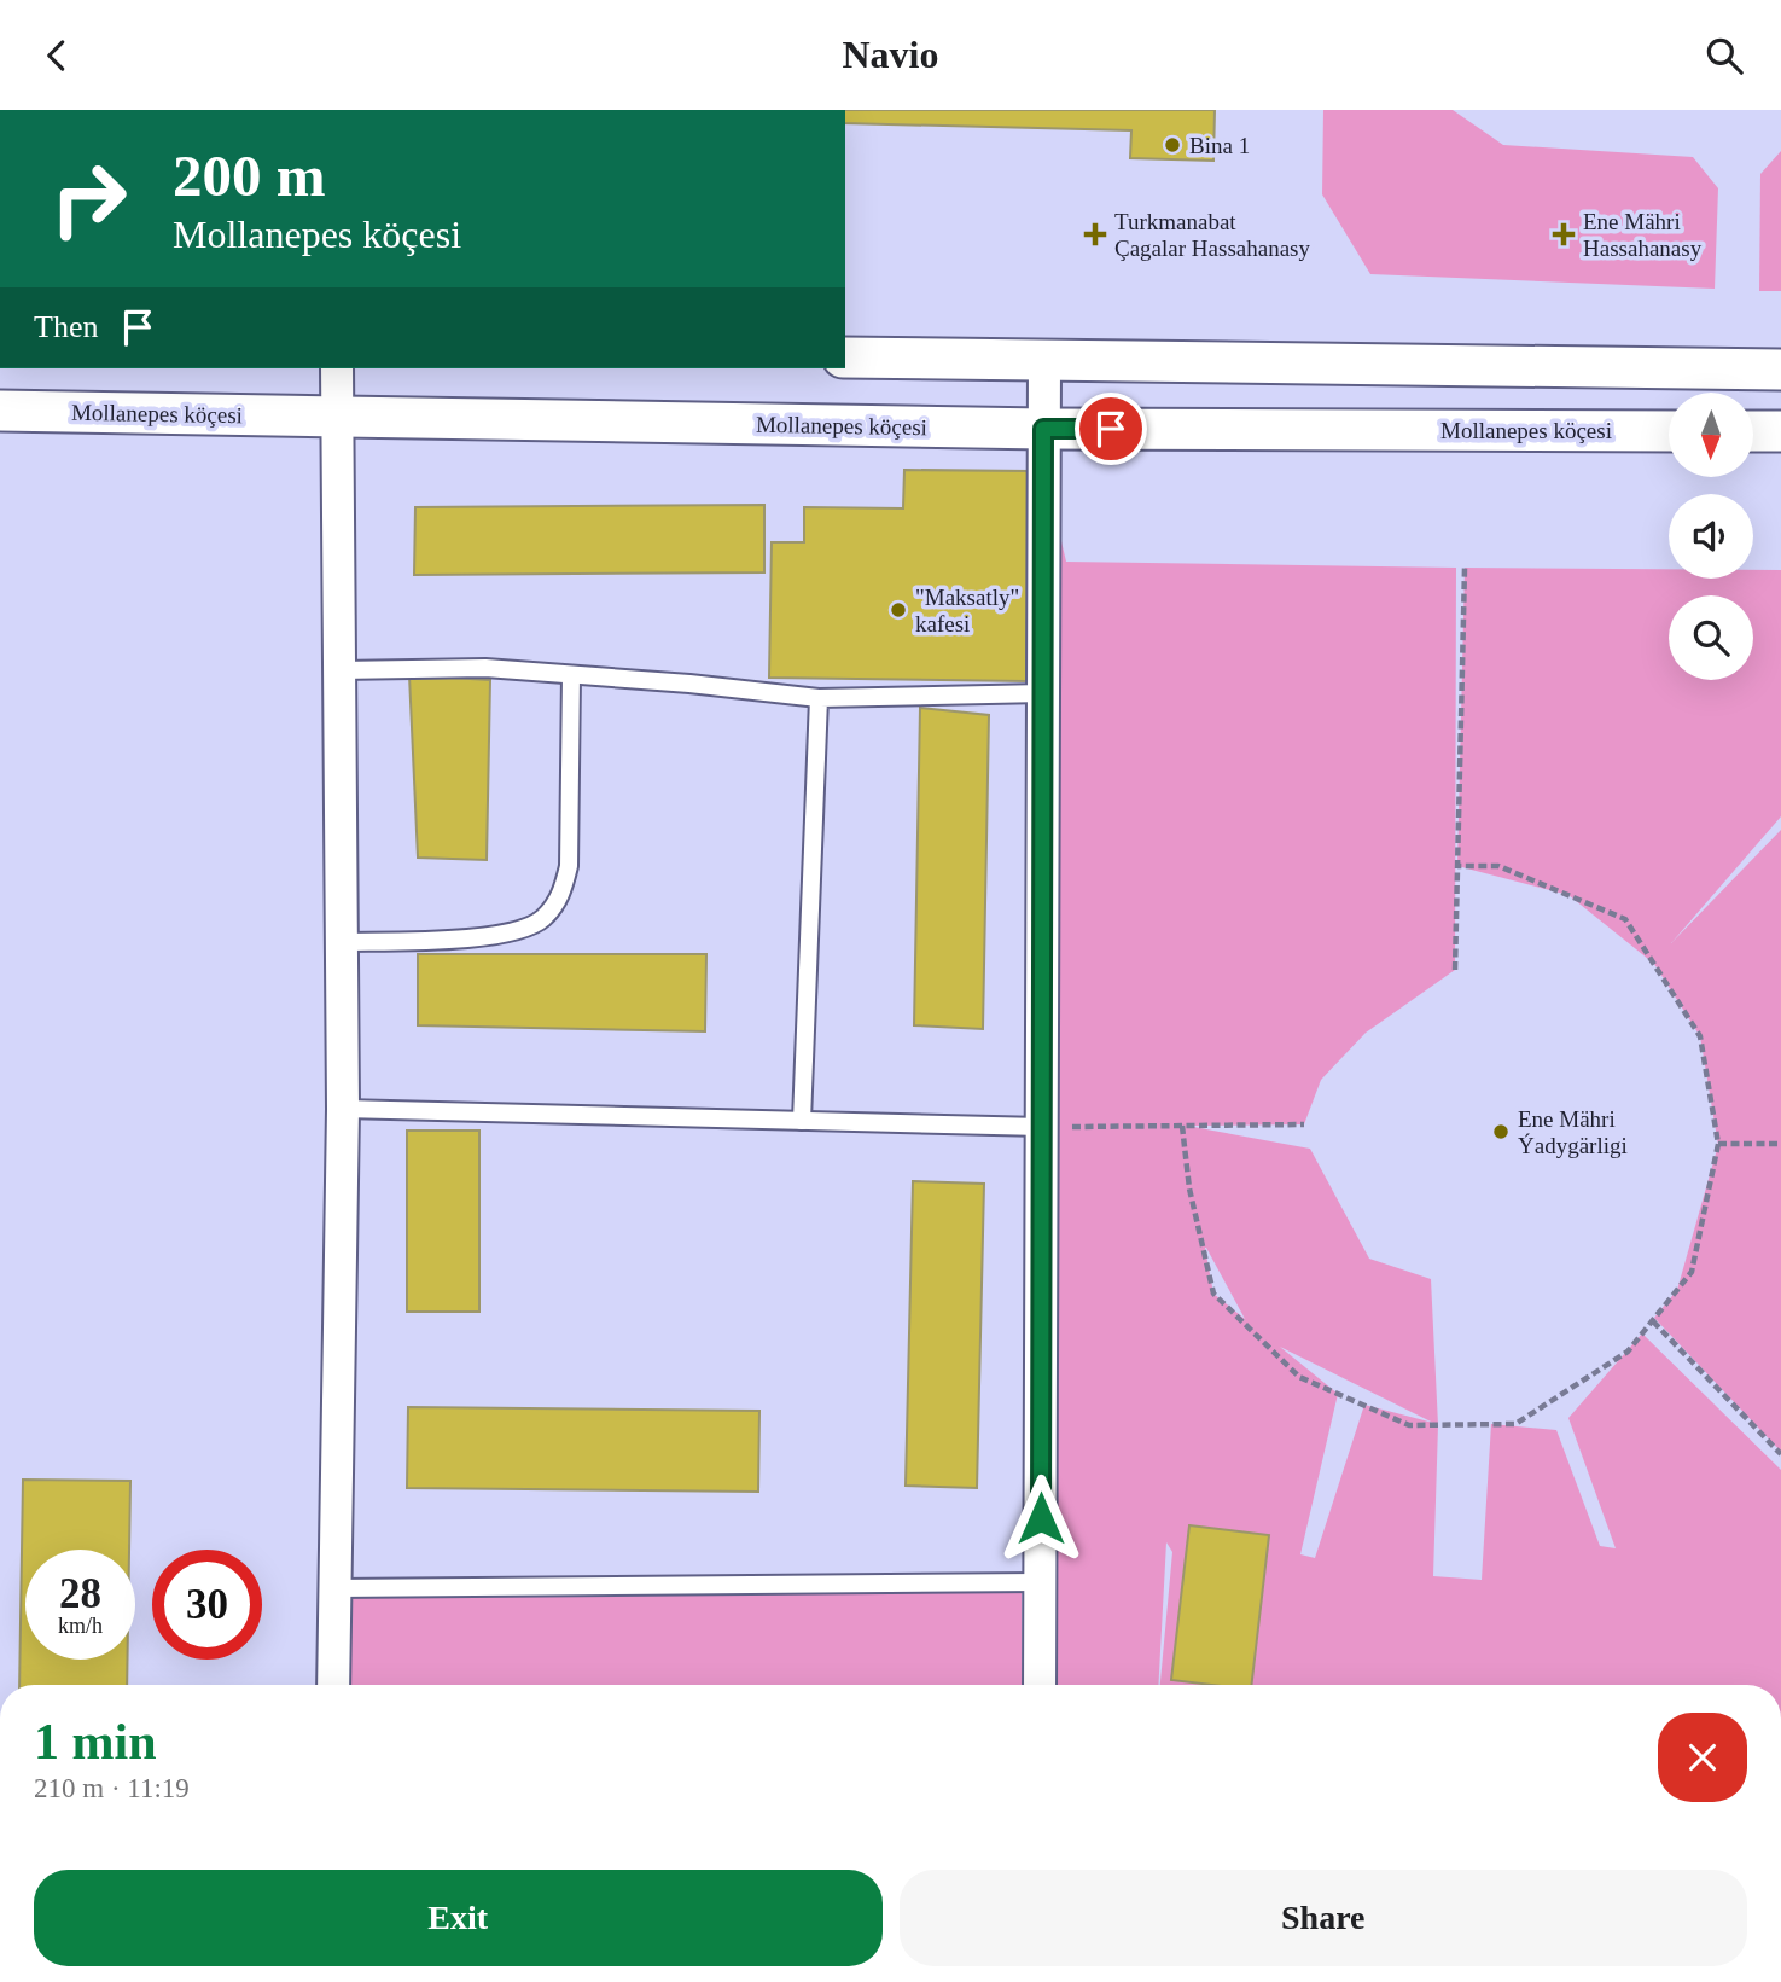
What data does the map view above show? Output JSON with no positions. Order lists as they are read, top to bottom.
{
  "streets": {
    "street": ["Mollanepes köçesi"]
  },
  "places": {
    "other": ["Bina 1", "\"Maksatly\" kafesi", "Ene Mähri Ýadygärligi"],
    "health": ["Turkmanabat Çagalar Hassahanasy", "Ene Mähri Hassahanasy"]
  },
  "north": "bottom",
  "page": {
    "header": "Navio",
    "turn": ["200 m", "Mollanepes köçesi"],
    "then": "Then",
    "speed": "28 km/h",
    "limit": "30",
    "heading": ["1 min", "210 m · 11:19"],
    "buttons": ["Exit", "Share"]
  }
}
